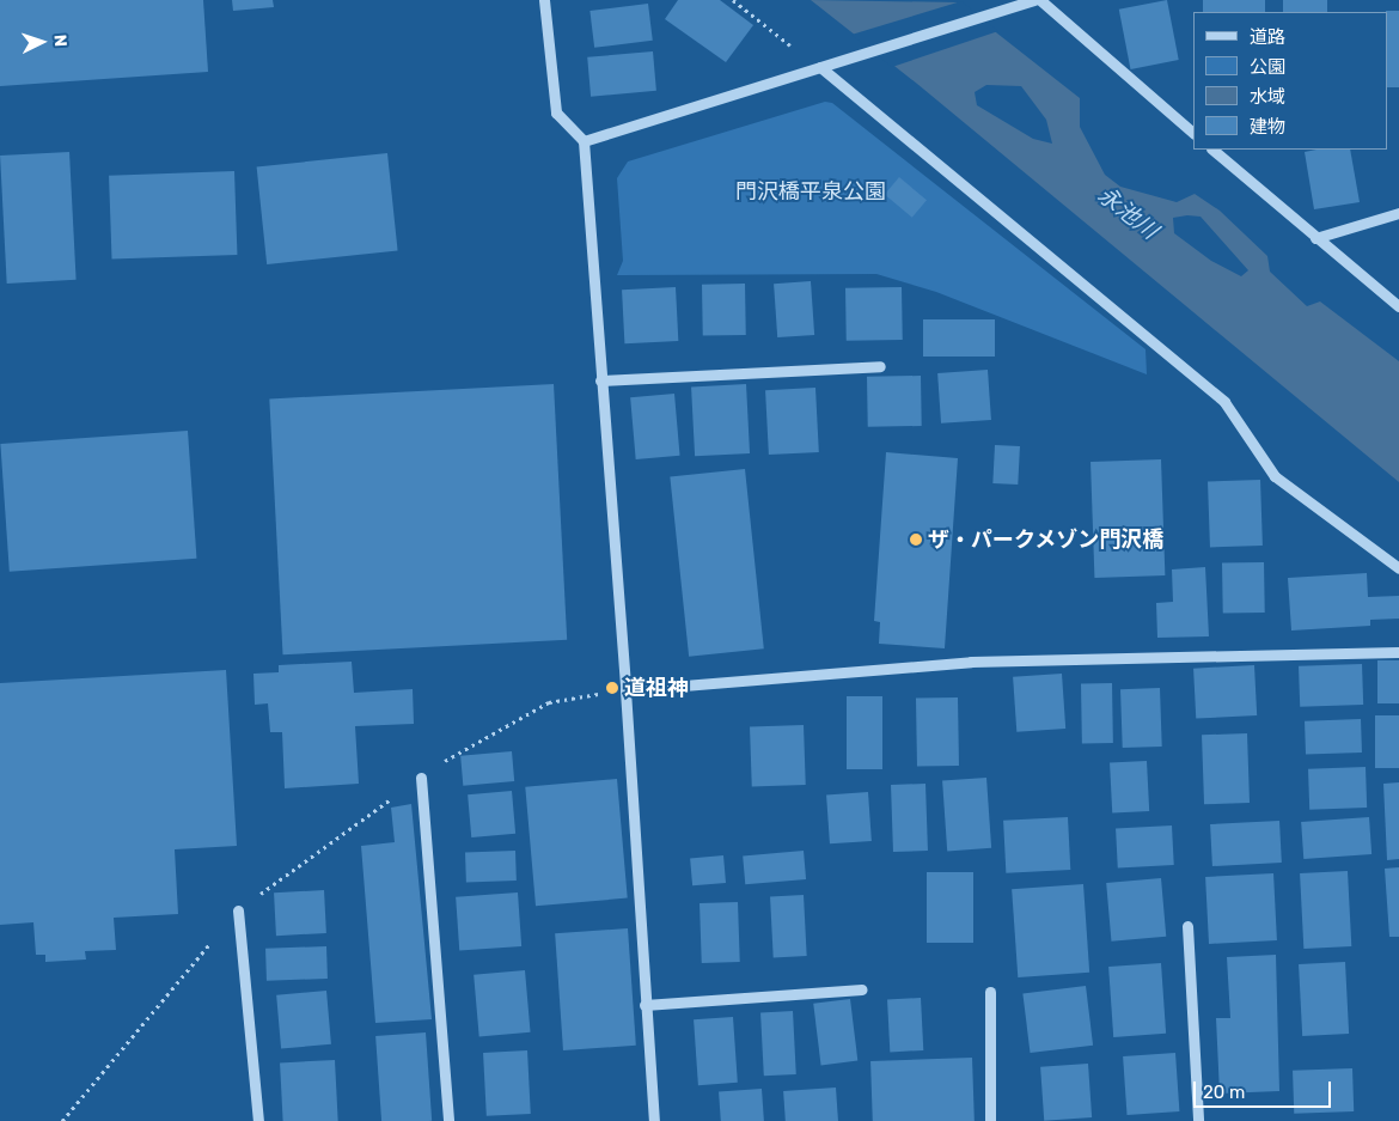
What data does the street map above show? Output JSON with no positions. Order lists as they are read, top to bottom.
{
  "water": ["永池川"],
  "parks": ["門沢橋平泉公園"],
  "places": ["ザ・パークメゾン門沢橋", "道祖神"],
  "legend": [
    "道路",
    "公園",
    "水域",
    "建物"
  ],
  "scale_bar": "20 m",
  "north": "right"
}
